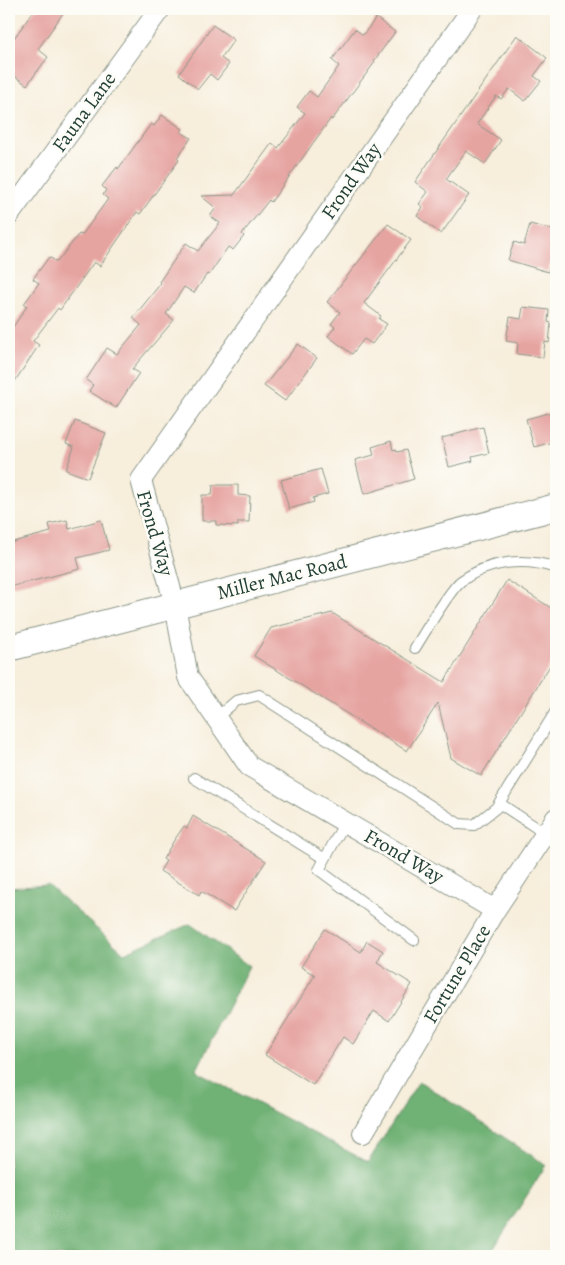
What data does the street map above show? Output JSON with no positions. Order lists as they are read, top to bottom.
{
  "streets": {
    "street": [
      "Fauna Lane",
      "Frond Way",
      "Miller Mac Road",
      "Fortune Place"
    ]
  },
  "crossings": [
    ["Frond Way", "Miller Mac Road"],
    ["Frond Way", "Fortune Place"]
  ]
}
